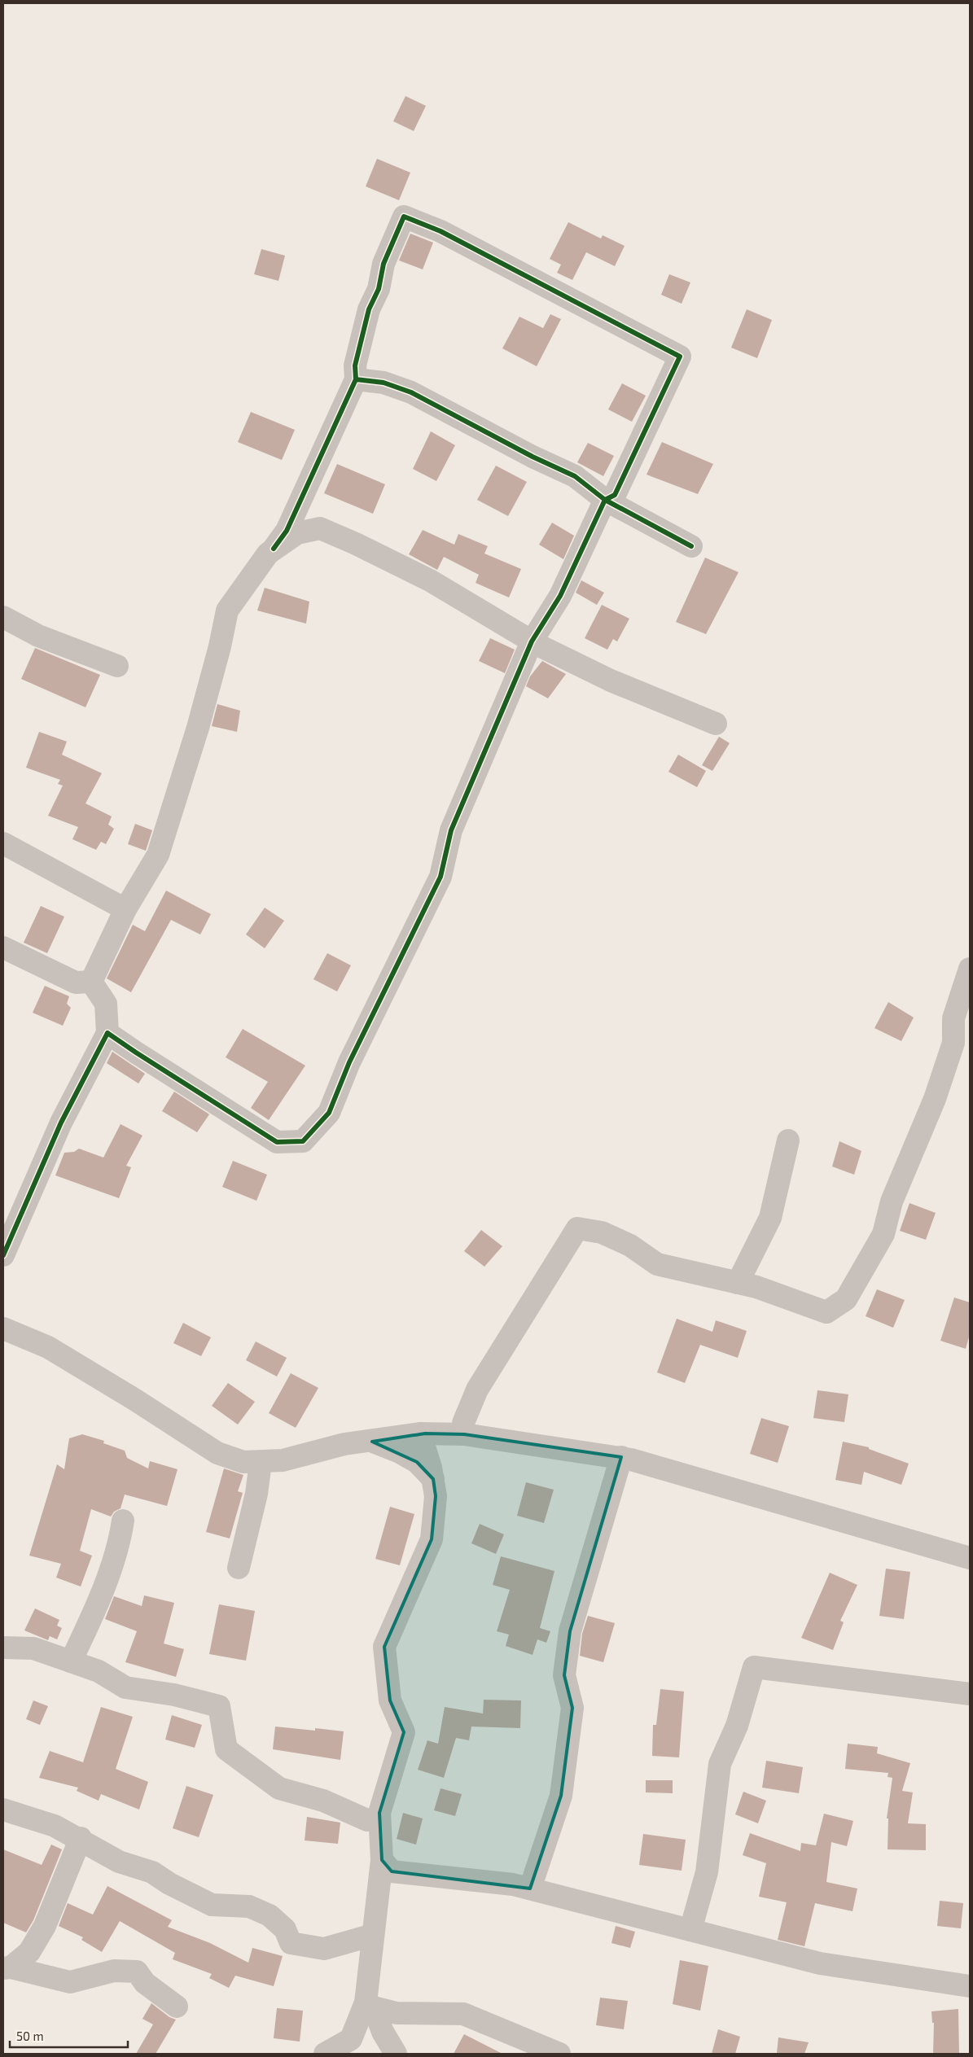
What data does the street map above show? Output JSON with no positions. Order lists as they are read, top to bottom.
{
  "scale_bar": "50 m"
}
